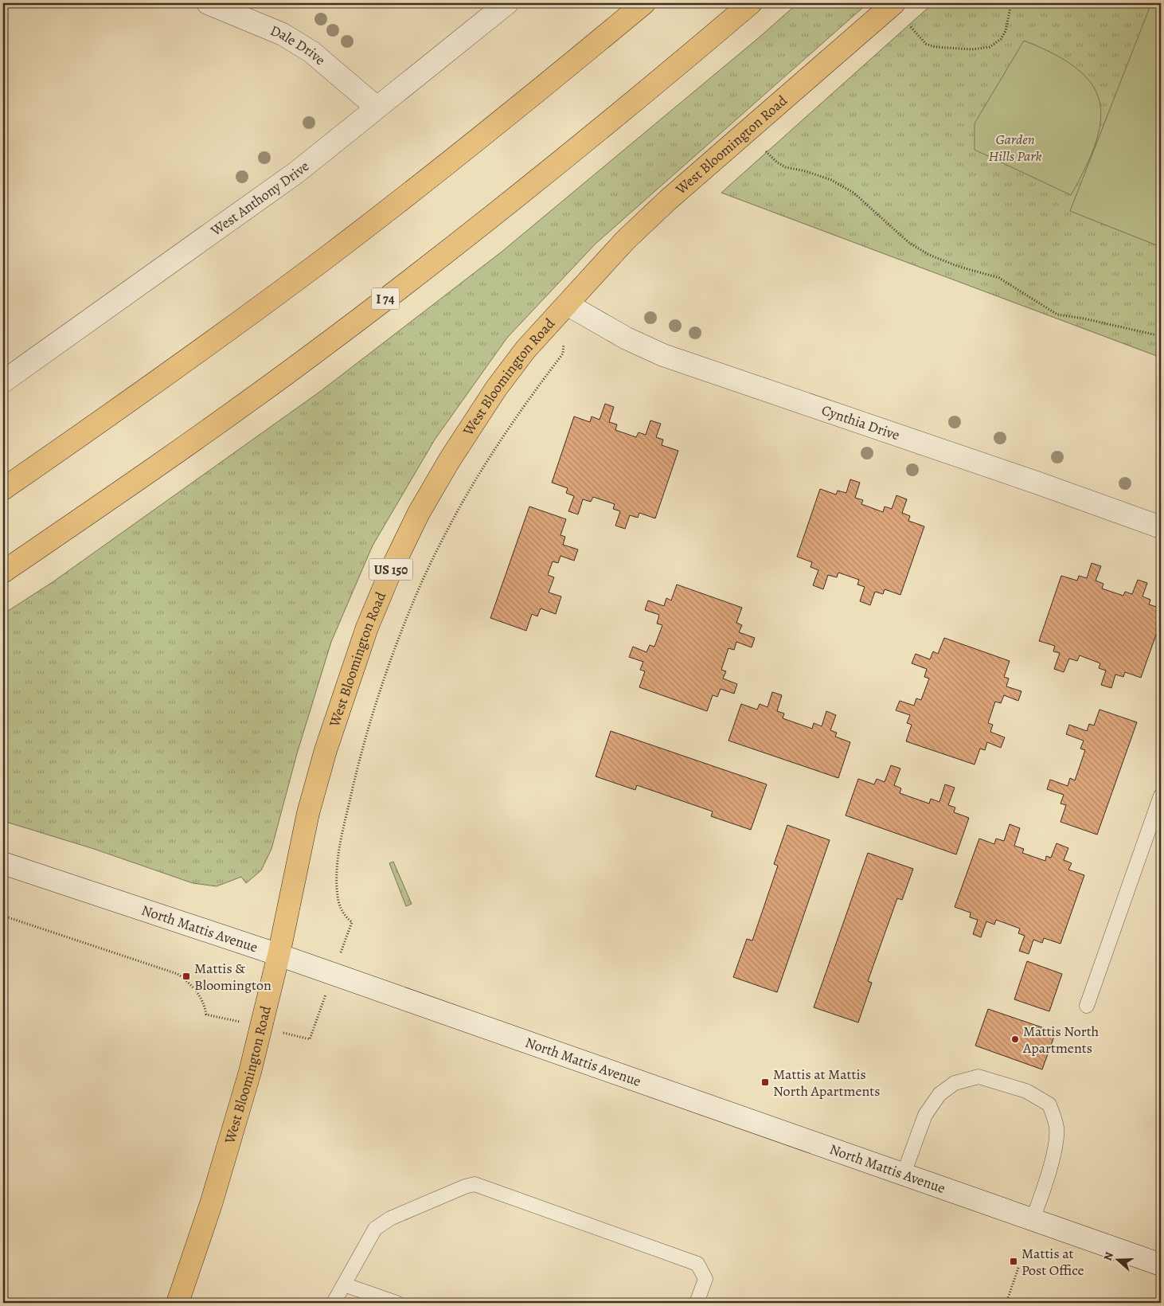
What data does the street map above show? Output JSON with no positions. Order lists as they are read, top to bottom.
{
  "streets": {
    "main road": ["West Bloomington Road", "I 74", "US 150"],
    "street": [
      "Dale Drive",
      "West Anthony Drive",
      "Cynthia Drive",
      "North Mattis Avenue"
    ]
  },
  "crossings": [
    ["Dale Drive", "West Anthony Drive"],
    ["West Bloomington Road", "Cynthia Drive"],
    ["West Bloomington Road", "North Mattis Avenue"]
  ],
  "parks": ["Garden Hills Park"],
  "places": {
    "transit": ["Mattis & Bloomington", "Mattis at Mattis North Apartments", "Mattis at Post Office"],
    "other": ["Mattis North Apartments"]
  },
  "north": "left"
}
